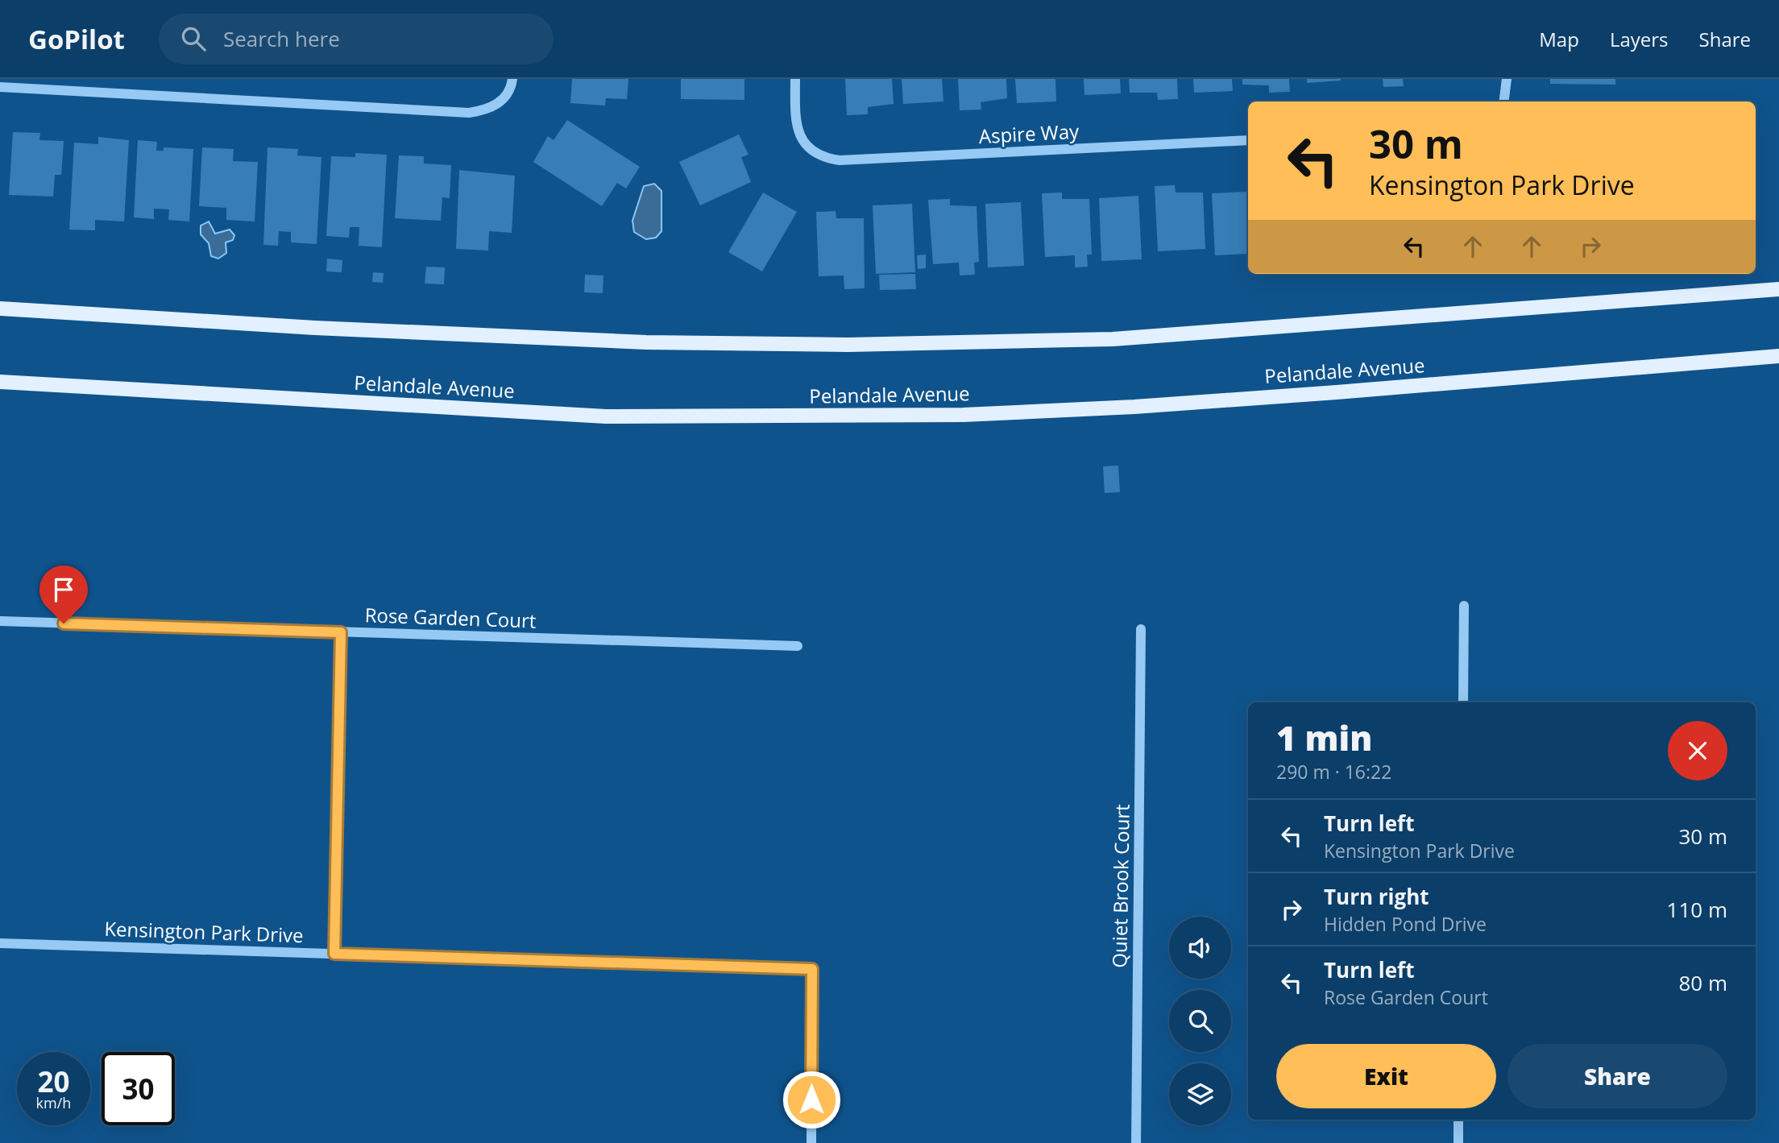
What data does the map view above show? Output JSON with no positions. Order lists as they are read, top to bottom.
{
  "streets": {
    "main road": ["Pelandale Avenue"],
    "street": [
      "Aspire Way",
      "Rose Garden Court",
      "Quiet Brook Court",
      "Kensington Park Drive"
    ]
  },
  "page": {
    "header": "GoPilot",
    "search": "Search here",
    "nav": ["Map", "Layers", "Share"],
    "turn": ["30 m", "Kensington Park Drive"],
    "heading": ["1 min", "290 m · 16:22"],
    "list": [
      {
        "name": "Turn left",
        "note": "Kensington Park Drive",
        "value": "30 m"
      },
      {
        "name": "Turn right",
        "note": "Hidden Pond Drive",
        "value": "110 m"
      },
      {
        "name": "Turn left",
        "note": "Rose Garden Court",
        "value": "80 m"
      }
    ],
    "buttons": ["Exit", "Share"],
    "speed": "20 km/h",
    "limit": "30"
  }
}
